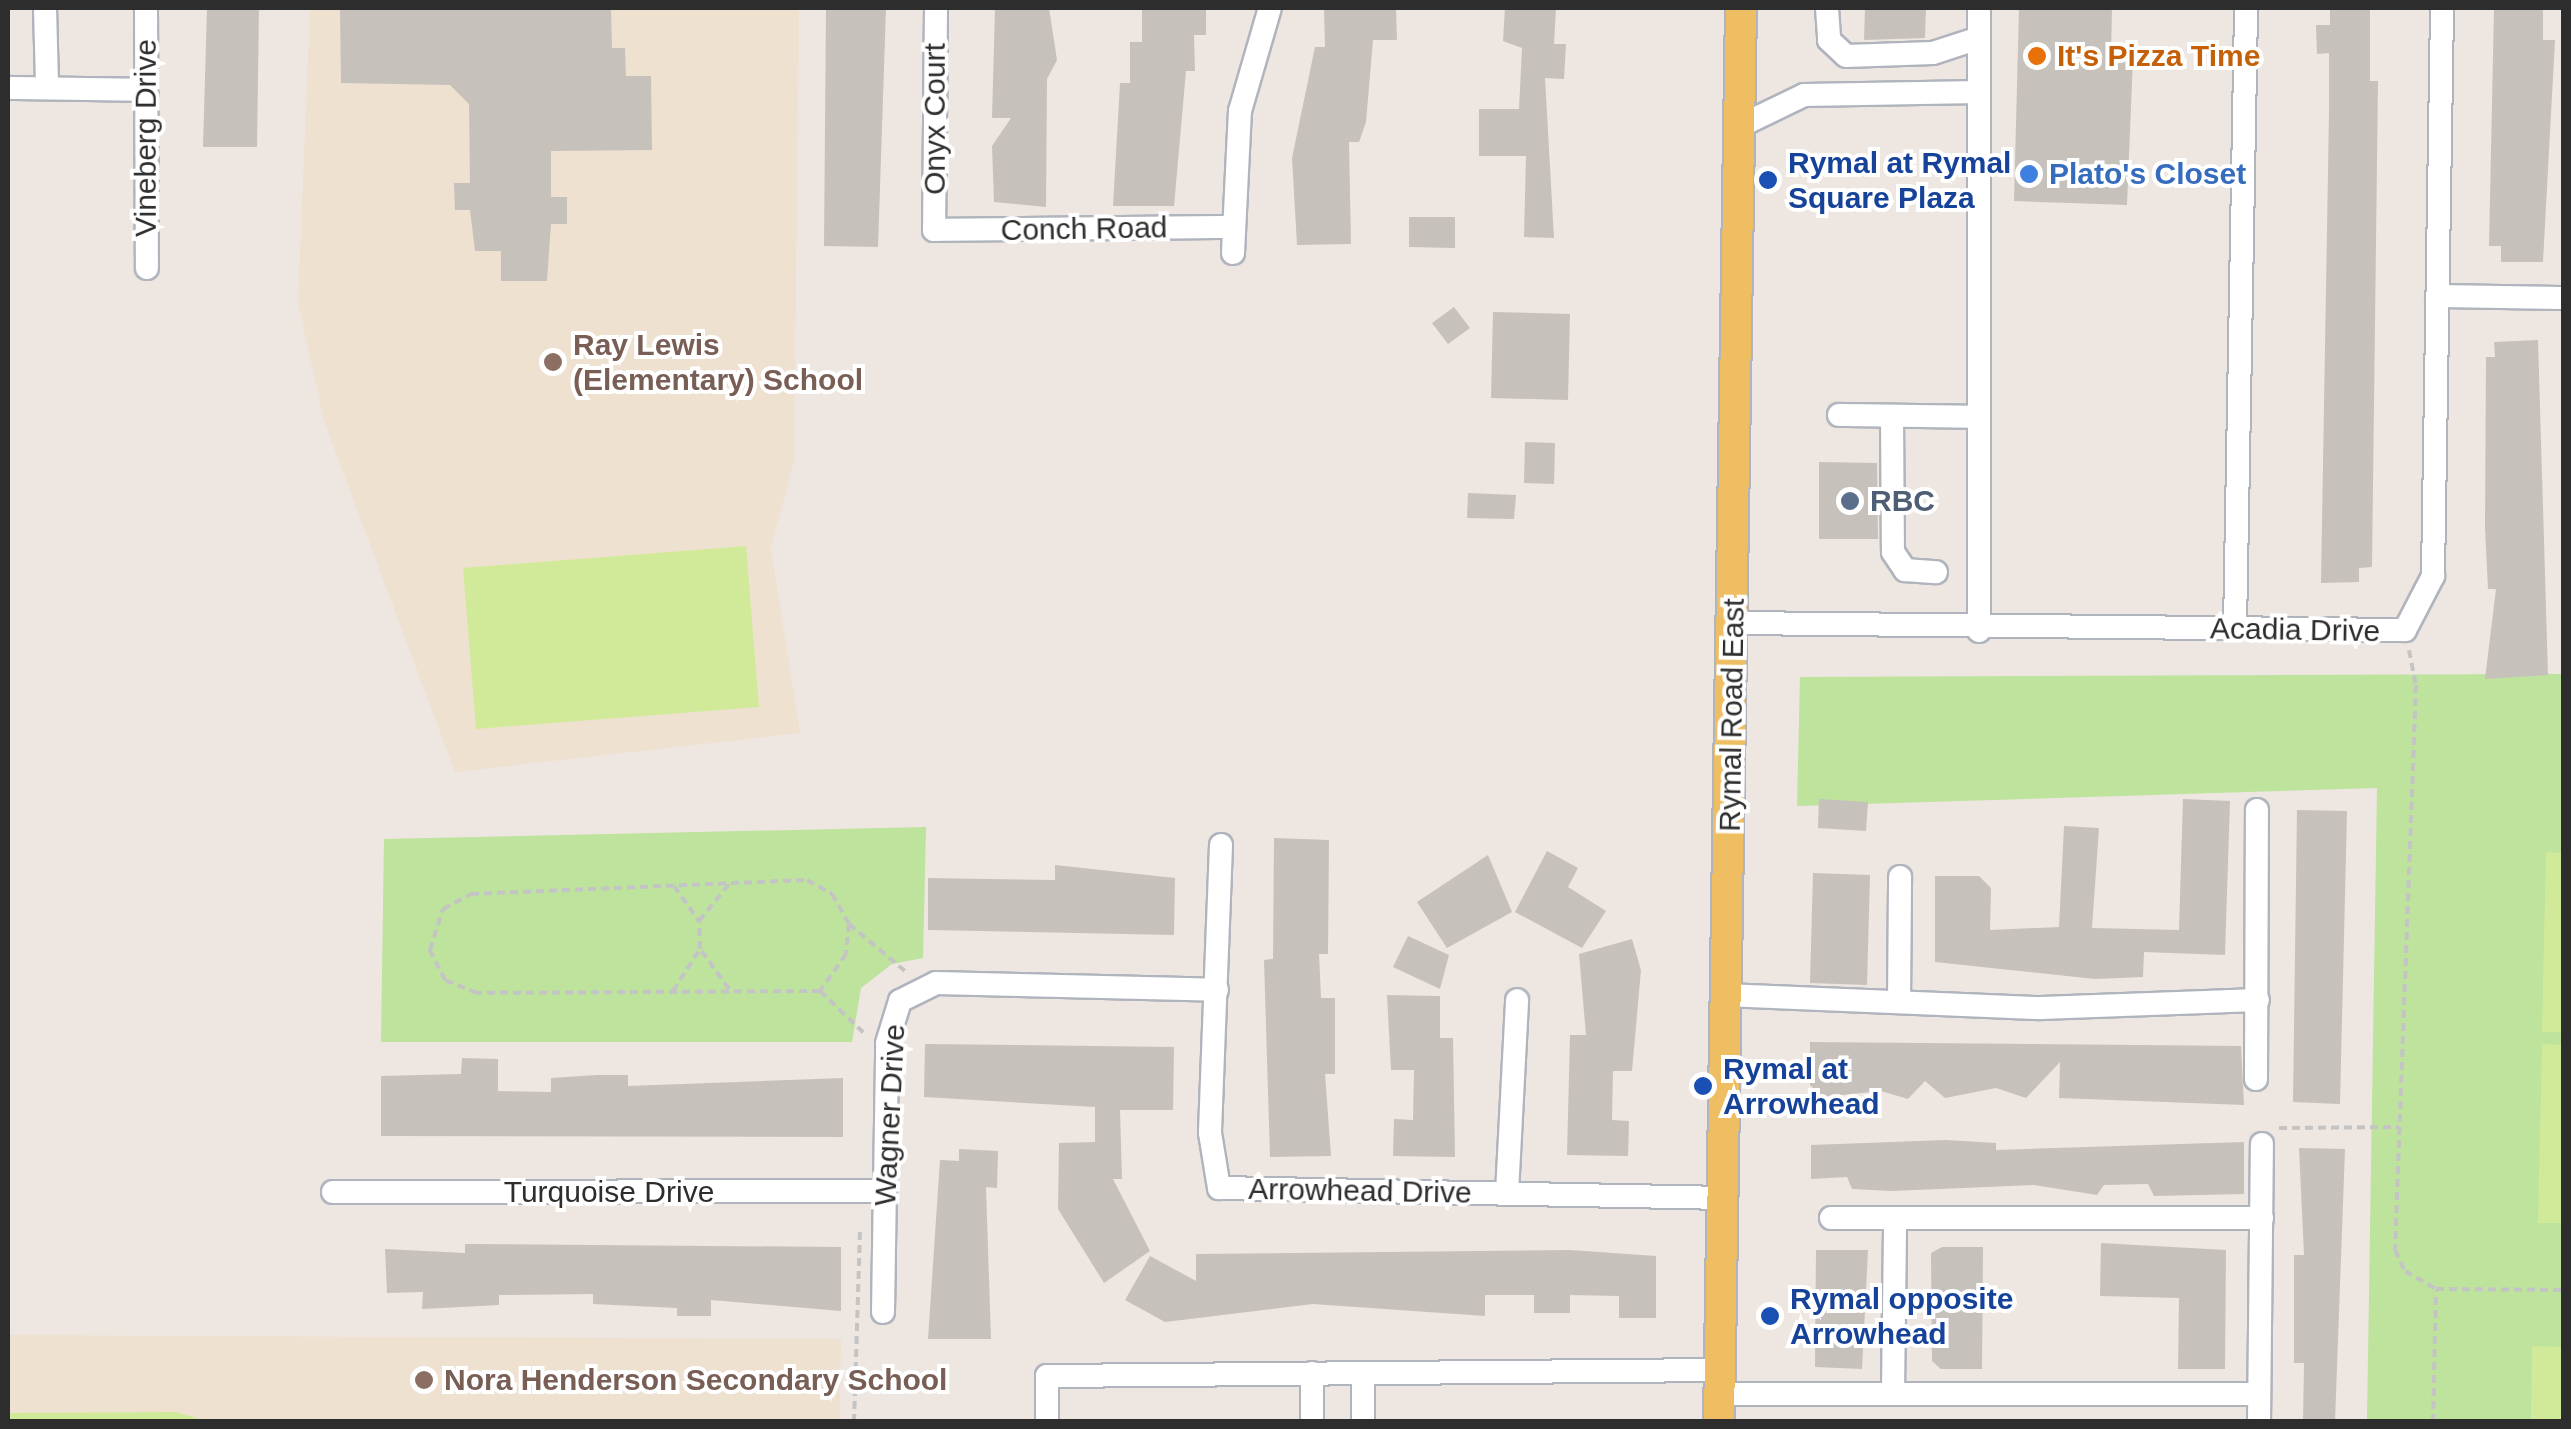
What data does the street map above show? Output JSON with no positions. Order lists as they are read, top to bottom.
{
  "streets": {
    "main road": ["Rymal Road East"],
    "street": [
      "Onyx Court",
      "Vineberg Drive",
      "Conch Road",
      "Acadia Drive",
      "Wagner Drive",
      "Arrowhead Drive",
      "Turquoise Drive"
    ]
  },
  "crossings": [
    ["Onyx Court", "Conch Road"],
    ["Acadia Drive", "Rymal Road East"],
    ["Rymal Road East", "Arrowhead Drive"],
    ["Wagner Drive", "Arrowhead Drive"],
    ["Wagner Drive", "Turquoise Drive"]
  ],
  "places": [
    "It's Pizza Time",
    "Plato's Closet",
    "Rymal at Rymal Square Plaza",
    "Ray Lewis (Elementary) School",
    "RBC",
    "Rymal at Arrowhead",
    "Rymal opposite Arrowhead",
    "Nora Henderson Secondary School"
  ]
}
